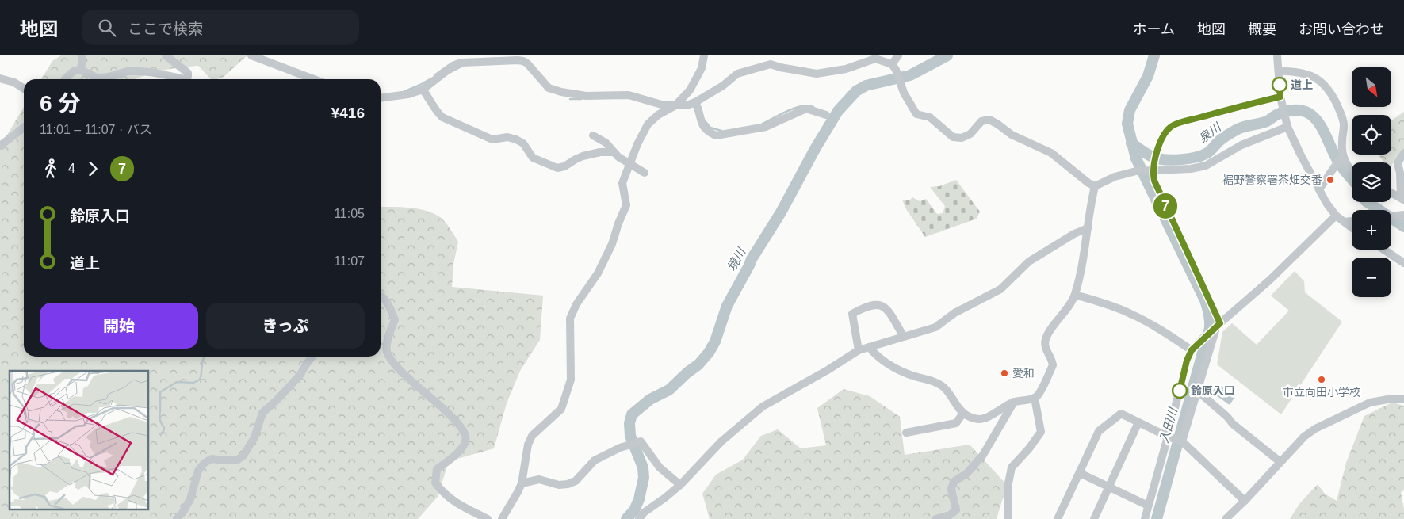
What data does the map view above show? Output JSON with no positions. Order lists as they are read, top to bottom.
{
  "water": ["泉川", "境川", "入田川"],
  "places": [
    "道上",
    "裾野警察署茶畑交番",
    "愛和",
    "市立向田小学校",
    "鈴原入口"
  ],
  "lines": ["bus line 7"],
  "north": "bottom right",
  "page": {
    "header": "地図",
    "search": "ここで検索",
    "nav": [
      "ホーム",
      "地図",
      "概要",
      "お問い合わせ"
    ],
    "on_map": "7",
    "map_buttons": ["+", "−"],
    "heading": ["6 分", "11:01 – 11:07 · バス", "¥416"],
    "legs": ["4", "7"],
    "list": [
      {
        "name": "鈴原入口",
        "value": "11:05"
      },
      {
        "name": "道上",
        "value": "11:07"
      }
    ],
    "buttons": ["開始", "きっぷ"]
  }
}
